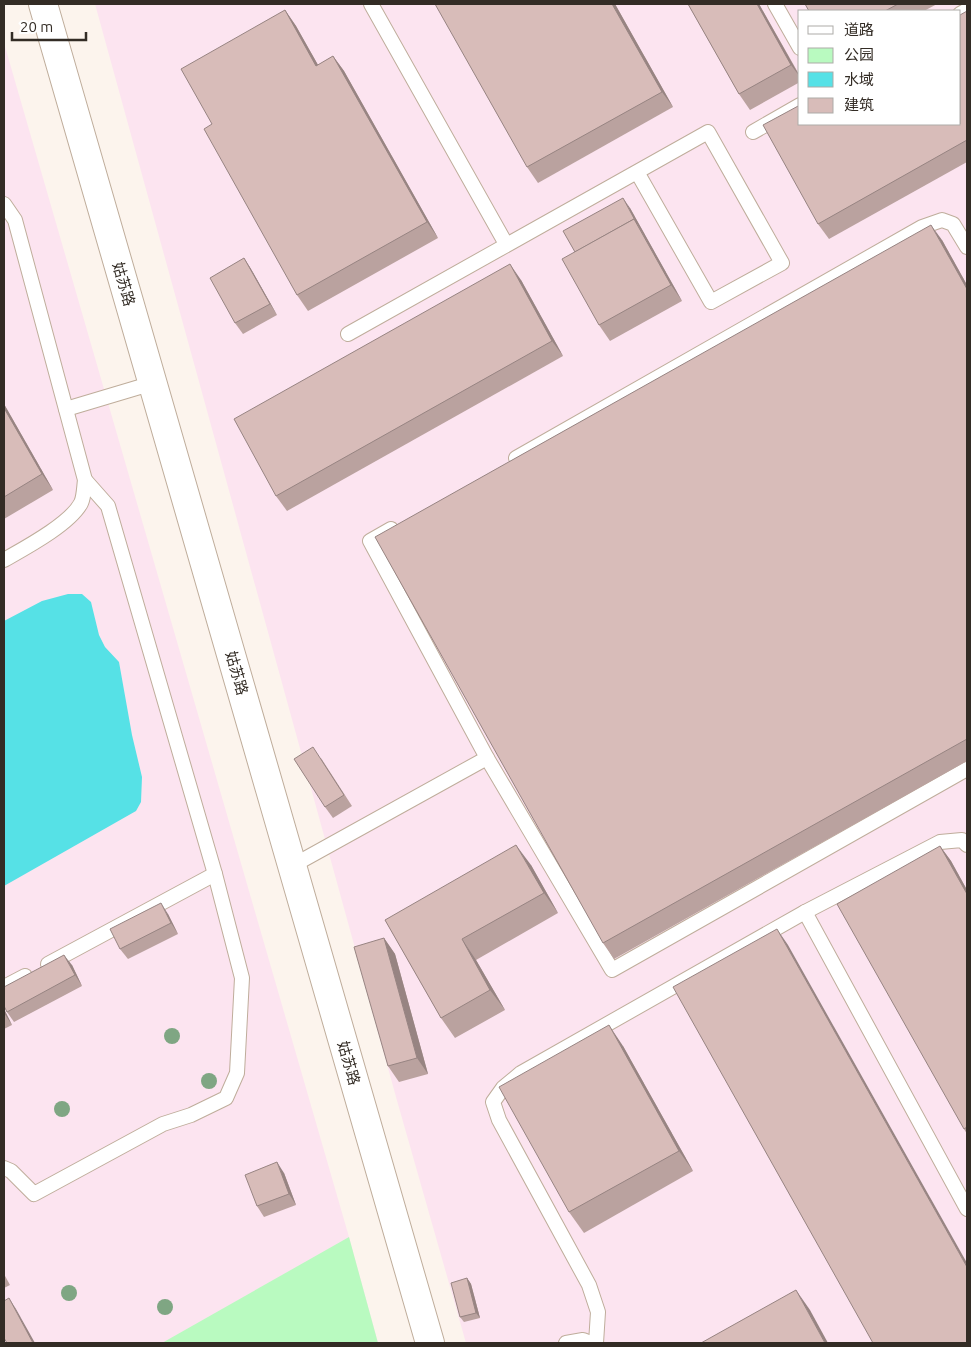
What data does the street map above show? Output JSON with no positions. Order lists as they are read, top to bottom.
{
  "streets": {
    "street": ["姑苏路"]
  },
  "legend": [
    "道路",
    "公园",
    "水域",
    "建筑"
  ],
  "scale_bar": "20 m"
}
